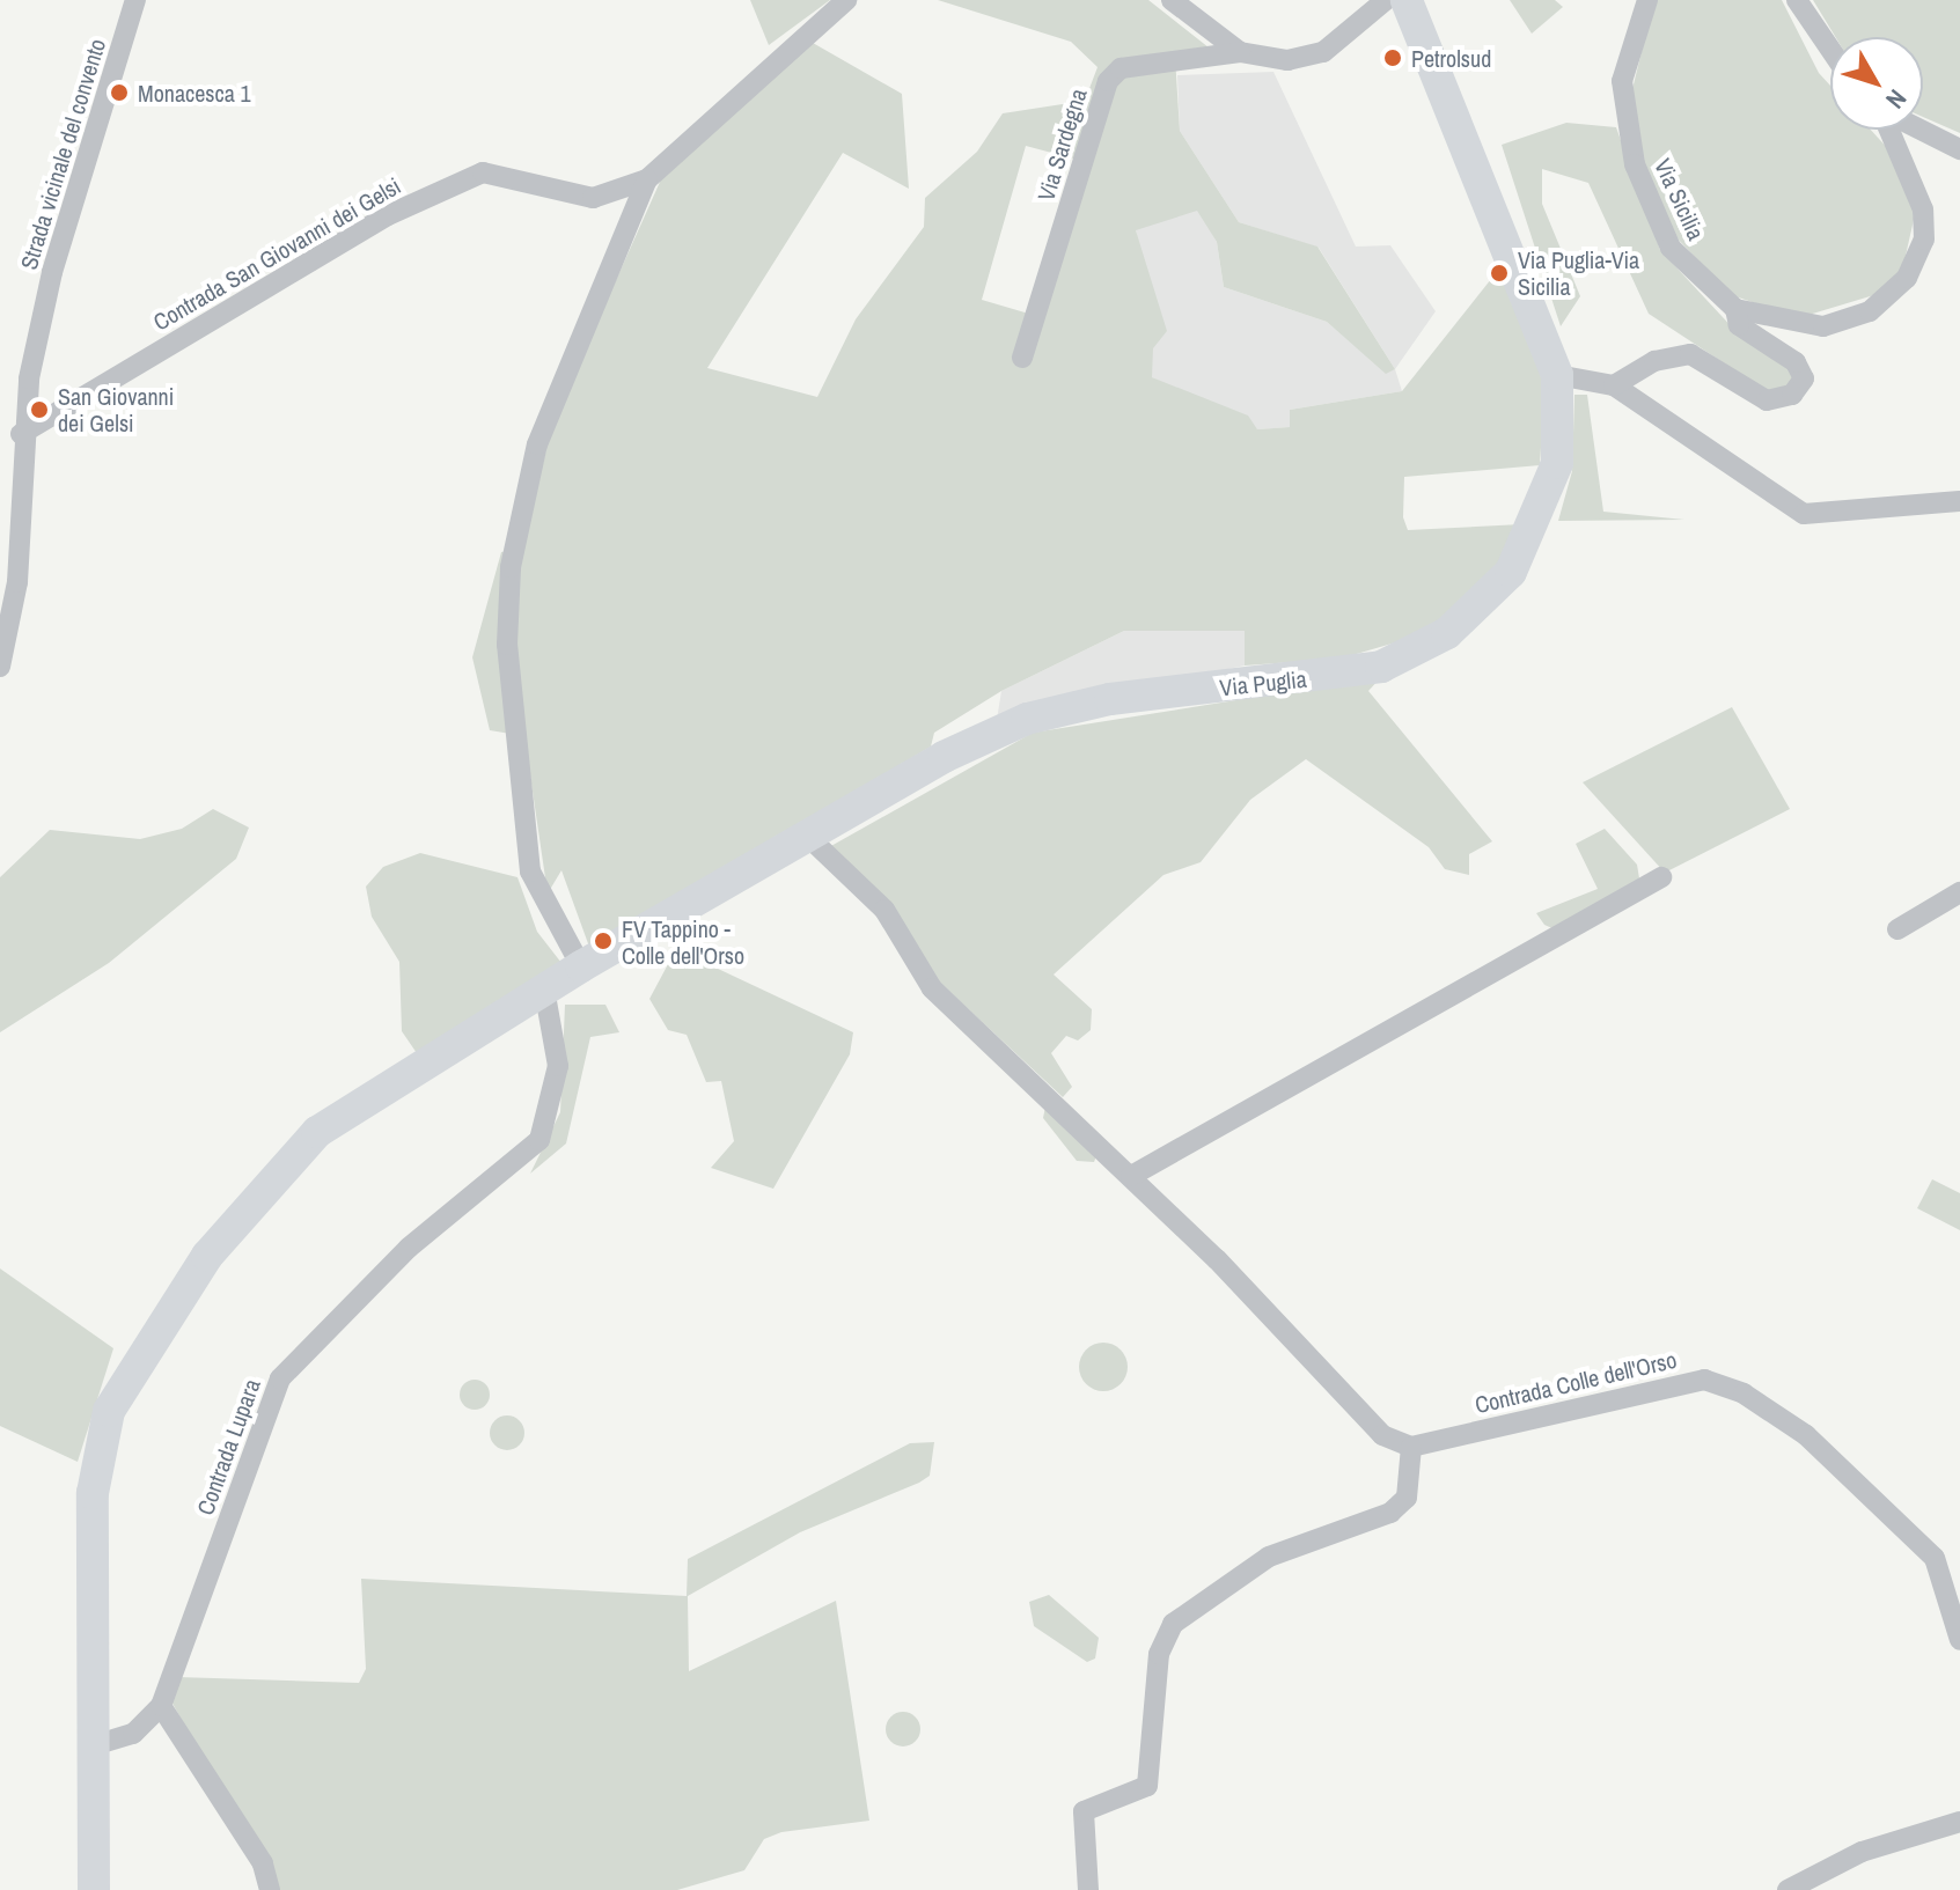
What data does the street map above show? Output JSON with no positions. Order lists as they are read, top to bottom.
{
  "streets": {
    "main road": ["Via Puglia"],
    "street": [
      "Via Sardegna",
      "Strada vicinale del convento",
      "Via Sicilia",
      "Contrada San Giovanni dei Gelsi",
      "Contrada Colle dell'Orso",
      "Contrada Lupara"
    ]
  },
  "crossings": [
    ["Via Sardegna", "Via Puglia"],
    ["Strada vicinale del convento", "Contrada San Giovanni dei Gelsi"],
    ["Via Puglia", "Contrada Lupara"]
  ],
  "places": [
    "Petrolsud",
    "Monacesca 1",
    "Via Puglia-Via Sicilia",
    "San Giovanni dei Gelsi",
    "FV Tappino - Colle dell'Orso"
  ],
  "north": "bottom right"
}
